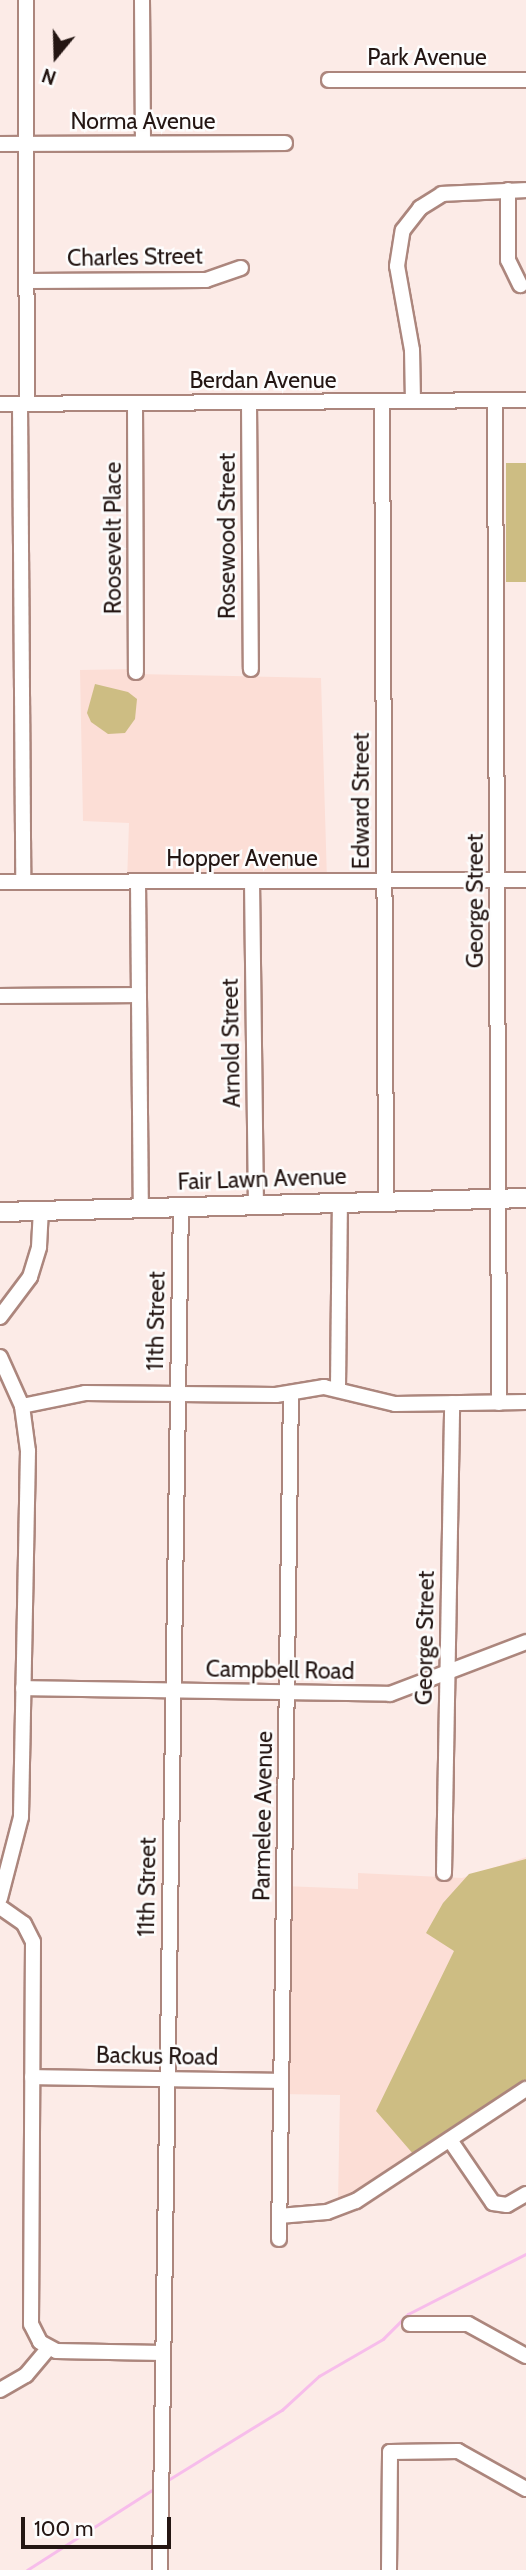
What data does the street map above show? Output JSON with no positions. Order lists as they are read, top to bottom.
{
  "streets": {
    "main road": ["Fair Lawn Avenue"],
    "street": [
      "Park Avenue",
      "Norma Avenue",
      "Charles Street",
      "Berdan Avenue",
      "Rosewood Street",
      "Roosevelt Place",
      "Edward Street",
      "Hopper Avenue",
      "George Street",
      "Arnold Street",
      "11th Street",
      "Campbell Road",
      "Parmelee Avenue",
      "Backus Road"
    ]
  },
  "crossings": [
    ["Berdan Avenue", "Rosewood Street"],
    ["Berdan Avenue", "Roosevelt Place"],
    ["Berdan Avenue", "Edward Street"],
    ["Berdan Avenue", "George Street"],
    ["Edward Street", "Hopper Avenue"],
    ["Edward Street", "Fair Lawn Avenue"],
    ["Hopper Avenue", "George Street"],
    ["Hopper Avenue", "Arnold Street"],
    ["George Street", "Fair Lawn Avenue"],
    ["George Street", "Campbell Road"],
    ["Arnold Street", "Fair Lawn Avenue"],
    ["Fair Lawn Avenue", "11th Street"],
    ["11th Street", "Campbell Road"],
    ["11th Street", "Backus Road"],
    ["Campbell Road", "Parmelee Avenue"],
    ["Parmelee Avenue", "Backus Road"]
  ],
  "scale_bar": "100 m",
  "north": "bottom"
}
